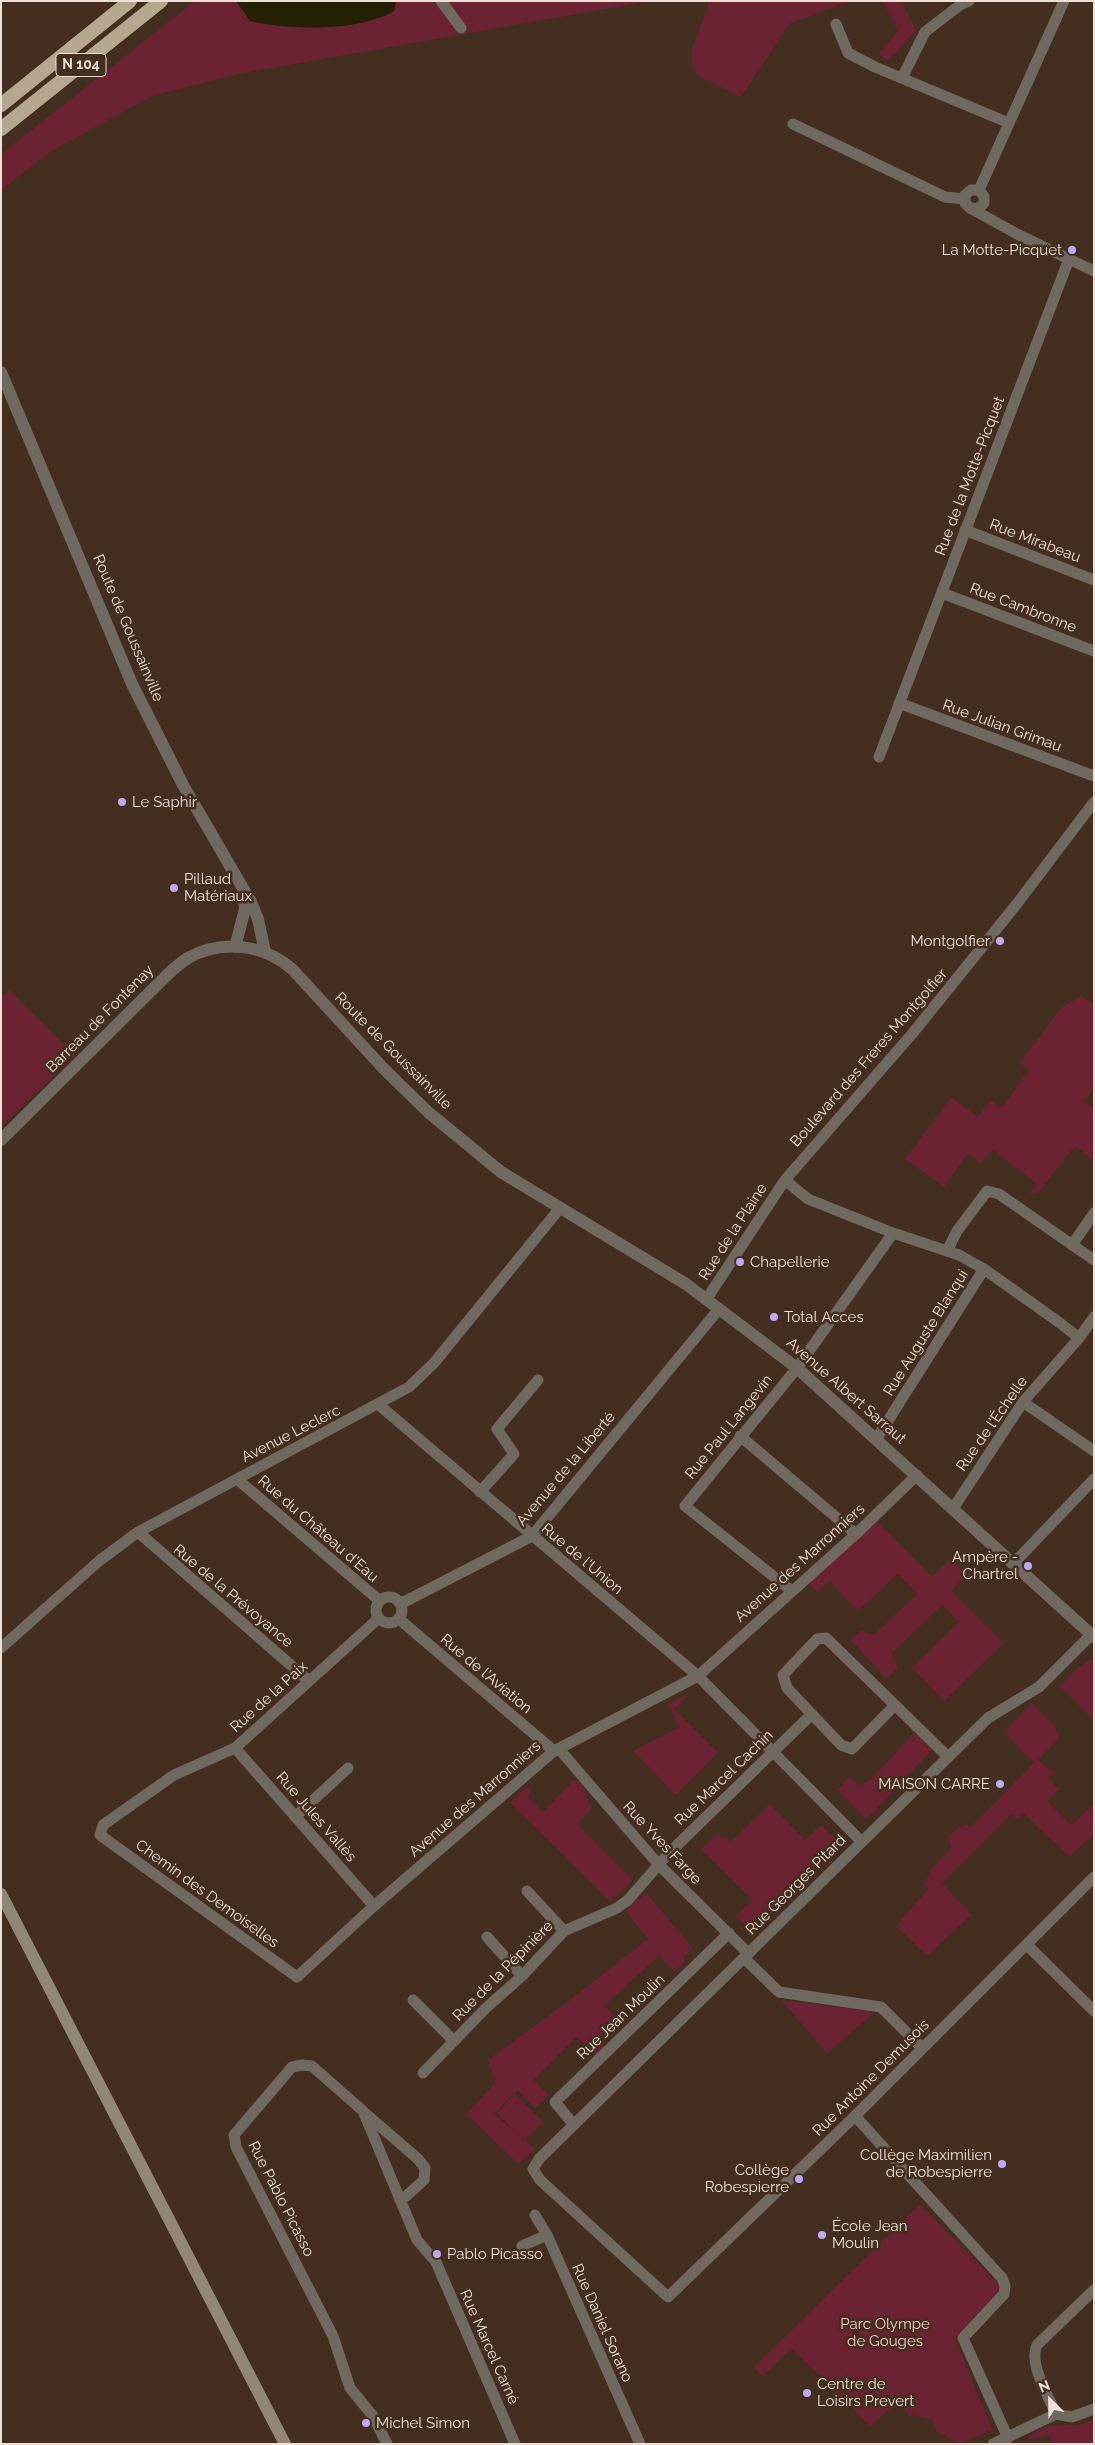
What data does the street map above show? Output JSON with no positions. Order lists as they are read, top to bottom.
{
  "streets": {
    "highway": ["N 104"],
    "street": [
      "Rue de la Motte-Picquet",
      "Rue Mirabeau",
      "Rue Cambronne",
      "Route de Goussainville",
      "Rue Julian Grimau",
      "Barreau de Fontenay",
      "Boulevard des Frères Montgolfier",
      "Rue de la Plaine",
      "Rue Auguste Blanqui",
      "Avenue Albert Sarraut",
      "Rue de l'Échelle",
      "Rue Paul Langevin",
      "Avenue Leclerc",
      "Avenue de la Liberté",
      "Rue du Château d'Eau",
      "Rue de l'Union",
      "Avenue des Marronniers",
      "Rue de la Prévoyance",
      "Rue de l'Aviation",
      "Rue de la Paix",
      "Rue Marcel Cachin",
      "Rue Jules Vallès",
      "Rue Yves Farge",
      "Rue Georges Pitard",
      "Chemin des Demoiselles",
      "Rue de la Pépinière",
      "Rue Jean Moulin",
      "Rue Antoine Demusois",
      "Rue Pablo Picasso",
      "Rue Daniel Sorano",
      "Rue Marcel Carné"
    ]
  },
  "crossings": [
    ["Rue de la Motte-Picquet", "Rue Mirabeau"],
    ["Rue de la Motte-Picquet", "Rue Cambronne"],
    ["Rue de la Motte-Picquet", "Rue Julian Grimau"],
    ["Route de Goussainville", "Barreau de Fontenay"],
    ["Route de Goussainville", "Avenue Albert Sarraut"],
    ["Boulevard des Frères Montgolfier", "Rue de la Plaine"],
    ["Rue de la Plaine", "Avenue Albert Sarraut"],
    ["Rue Auguste Blanqui", "Avenue Albert Sarraut"],
    ["Avenue Albert Sarraut", "Rue de l'Échelle"],
    ["Avenue Albert Sarraut", "Rue Paul Langevin"],
    ["Avenue Albert Sarraut", "Avenue Leclerc"],
    ["Avenue Albert Sarraut", "Avenue de la Liberté"],
    ["Avenue Albert Sarraut", "Avenue des Marronniers"],
    ["Avenue Albert Sarraut", "Rue Georges Pitard"],
    ["Rue Paul Langevin", "Avenue des Marronniers"],
    ["Avenue Leclerc", "Rue du Château d'Eau"],
    ["Avenue Leclerc", "Rue de l'Union"],
    ["Avenue Leclerc", "Rue de la Prévoyance"],
    ["Avenue de la Liberté", "Rue du Château d'Eau"],
    ["Avenue de la Liberté", "Rue de l'Union"],
    ["Avenue de la Liberté", "Rue de l'Aviation"],
    ["Avenue de la Liberté", "Rue de la Paix"],
    ["Rue du Château d'Eau", "Rue de l'Aviation"],
    ["Rue du Château d'Eau", "Rue de la Paix"],
    ["Rue de l'Union", "Avenue des Marronniers"],
    ["Rue de l'Union", "Rue Marcel Cachin"],
    ["Rue de l'Union", "Rue Georges Pitard"],
    ["Avenue des Marronniers", "Rue de l'Aviation"],
    ["Avenue des Marronniers", "Rue Jules Vallès"],
    ["Avenue des Marronniers", "Rue Yves Farge"],
    ["Avenue des Marronniers", "Chemin des Demoiselles"],
    ["Rue de la Prévoyance", "Rue de la Paix"],
    ["Rue de l'Aviation", "Rue de la Paix"],
    ["Rue de l'Aviation", "Rue Yves Farge"],
    ["Rue de la Paix", "Rue Jules Vallès"],
    ["Rue de la Paix", "Chemin des Demoiselles"],
    ["Rue Marcel Cachin", "Rue Yves Farge"],
    ["Rue Marcel Cachin", "Rue de la Pépinière"],
    ["Rue Yves Farge", "Rue Georges Pitard"],
    ["Rue Yves Farge", "Rue Jean Moulin"],
    ["Rue Yves Farge", "Rue Antoine Demusois"],
    ["Rue Georges Pitard", "Rue Jean Moulin"],
    ["Rue Georges Pitard", "Rue Antoine Demusois"],
    ["Rue Pablo Picasso", "Rue Marcel Carné"]
  ],
  "parks": ["Parc Olympe de Gouges"],
  "places": [
    "La Motte-Picquet",
    "Le Saphir",
    "Pillaud Matériaux",
    "Montgolfier",
    "Chapellerie",
    "Total Acces",
    "Ampère - Chartrel",
    "MAISON CARRE",
    "Collège Maximilien de Robespierre",
    "Collège Robespierre",
    "École Jean Moulin",
    "Pablo Picasso",
    "Centre de Loisirs Prevert",
    "Michel Simon"
  ],
  "north": "top left"
}
